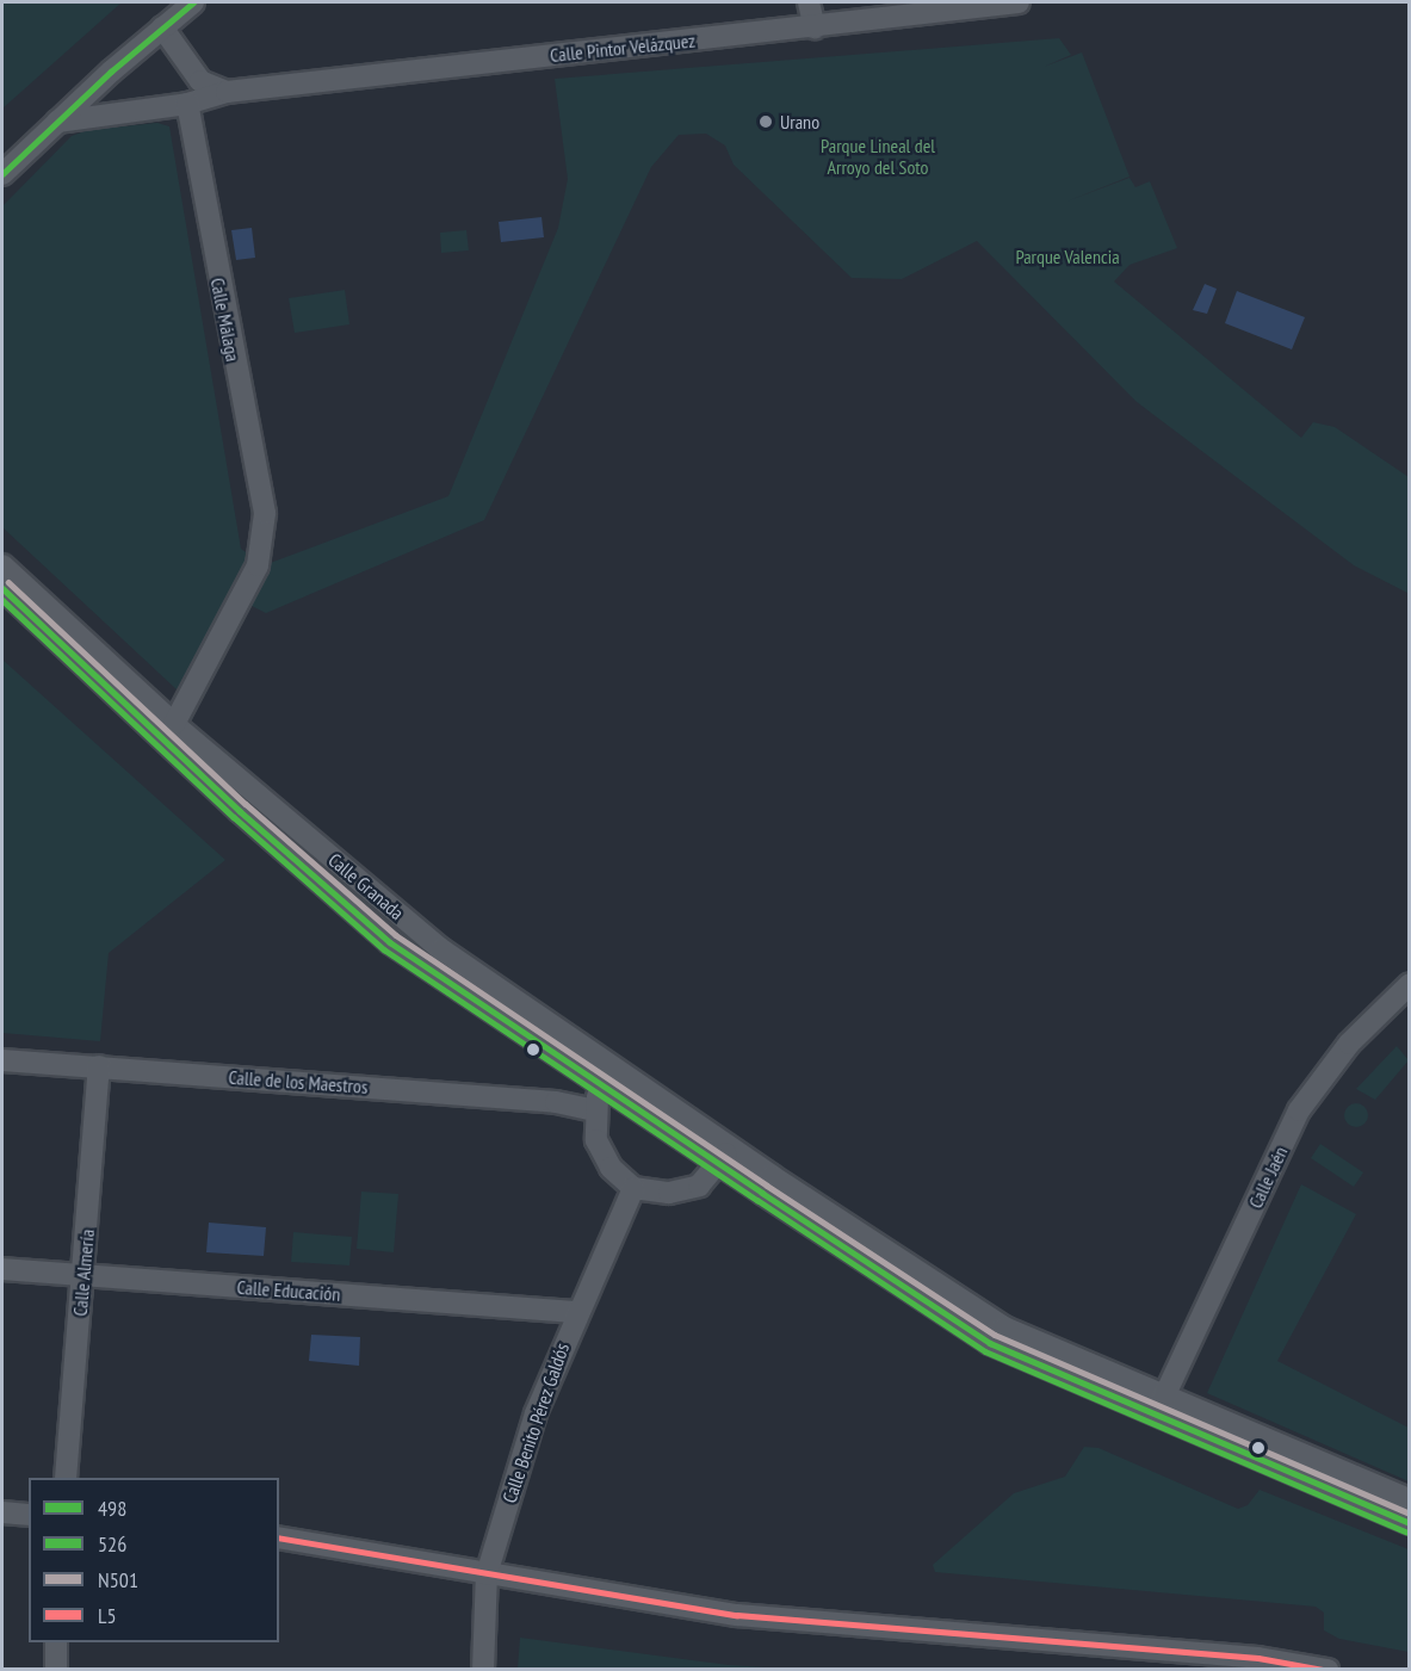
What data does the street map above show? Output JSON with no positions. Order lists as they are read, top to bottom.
{
  "streets": {
    "street": [
      "Calle Pintor Velázquez",
      "Calle Málaga",
      "Calle Granada",
      "Calle de los Maestros",
      "Calle Jaén",
      "Calle Almería",
      "Calle Educación",
      "Calle Benito Pérez Galdós"
    ]
  },
  "crossings": [
    ["Calle Pintor Velázquez", "Calle Málaga"],
    ["Calle Málaga", "Calle Granada"],
    ["Calle Granada", "Calle Jaén"],
    ["Calle de los Maestros", "Calle Almería"],
    ["Calle Almería", "Calle Educación"],
    ["Calle Educación", "Calle Benito Pérez Galdós"]
  ],
  "parks": ["Parque Lineal del Arroyo del Soto", "Parque Valencia"],
  "places": ["Urano"],
  "lines": [
    "transit line 498",
    "transit line N501",
    "transit line 526",
    "transit line L5"
  ],
  "legend": [
    "498",
    "526",
    "N501",
    "L5"
  ]
}
